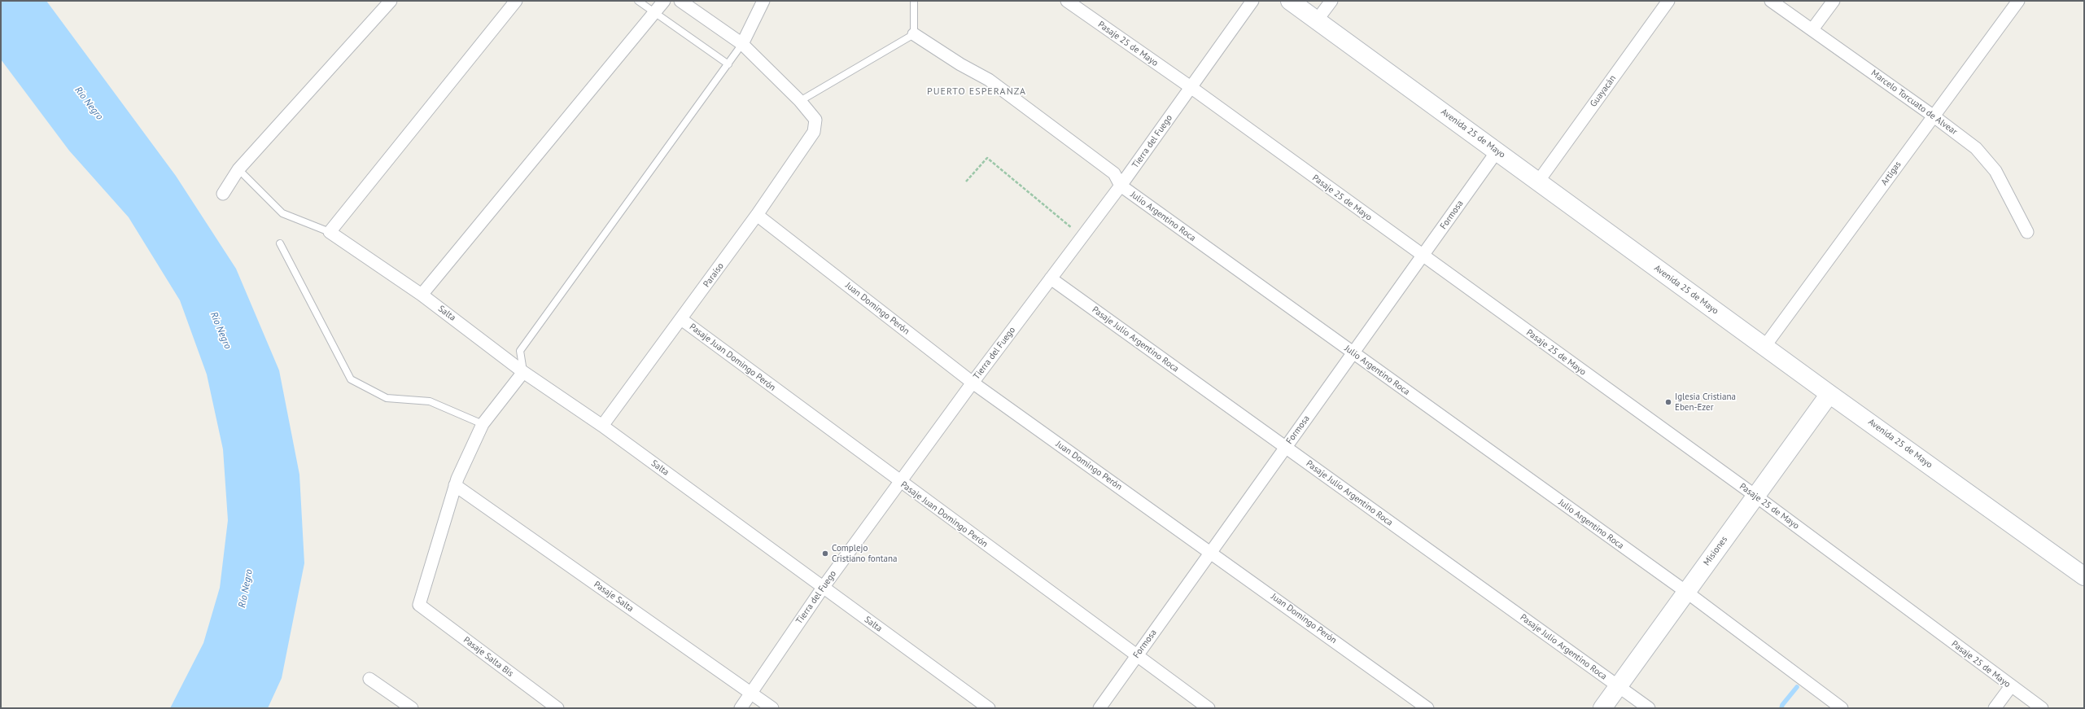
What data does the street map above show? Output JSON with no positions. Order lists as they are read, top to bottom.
{
  "streets": {
    "main road": ["Avenida 25 de Mayo", "Misiones"],
    "street": [
      "Pasaje 25 de Mayo",
      "Guayacán",
      "Marcelo Torcuato de Alvear",
      "Tierra del Fuego",
      "Artigas",
      "Formosa",
      "Julio Argentino Roca",
      "Paraíso",
      "Juan Domingo Perón",
      "Salta",
      "Pasaje Julio Argentino Roca",
      "Pasaje Juan Domingo Perón",
      "Pasaje Salta",
      "Pasaje Salta Bis"
    ]
  },
  "crossings": [
    ["Pasaje 25 de Mayo", "Tierra del Fuego"],
    ["Pasaje 25 de Mayo", "Formosa"],
    ["Pasaje 25 de Mayo", "Misiones"],
    ["Guayacán", "Avenida 25 de Mayo"],
    ["Marcelo Torcuato de Alvear", "Artigas"],
    ["Avenida 25 de Mayo", "Artigas"],
    ["Avenida 25 de Mayo", "Formosa"],
    ["Avenida 25 de Mayo", "Misiones"],
    ["Tierra del Fuego", "Julio Argentino Roca"],
    ["Tierra del Fuego", "Juan Domingo Perón"],
    ["Tierra del Fuego", "Salta"],
    ["Tierra del Fuego", "Pasaje Julio Argentino Roca"],
    ["Tierra del Fuego", "Pasaje Juan Domingo Perón"],
    ["Tierra del Fuego", "Pasaje Salta"],
    ["Formosa", "Julio Argentino Roca"],
    ["Formosa", "Juan Domingo Perón"],
    ["Formosa", "Pasaje Julio Argentino Roca"],
    ["Formosa", "Pasaje Juan Domingo Perón"],
    ["Julio Argentino Roca", "Misiones"],
    ["Paraíso", "Juan Domingo Perón"],
    ["Paraíso", "Salta"],
    ["Paraíso", "Pasaje Juan Domingo Perón"],
    ["Pasaje Julio Argentino Roca", "Misiones"],
    ["Pasaje Salta", "Pasaje Salta Bis"]
  ],
  "districts": ["PUERTO ESPERANZA"],
  "water": ["Río Negro"],
  "places": ["Iglesia Cristiana Eben-Ezer", "Complejo Cristiano fontana"]
}
